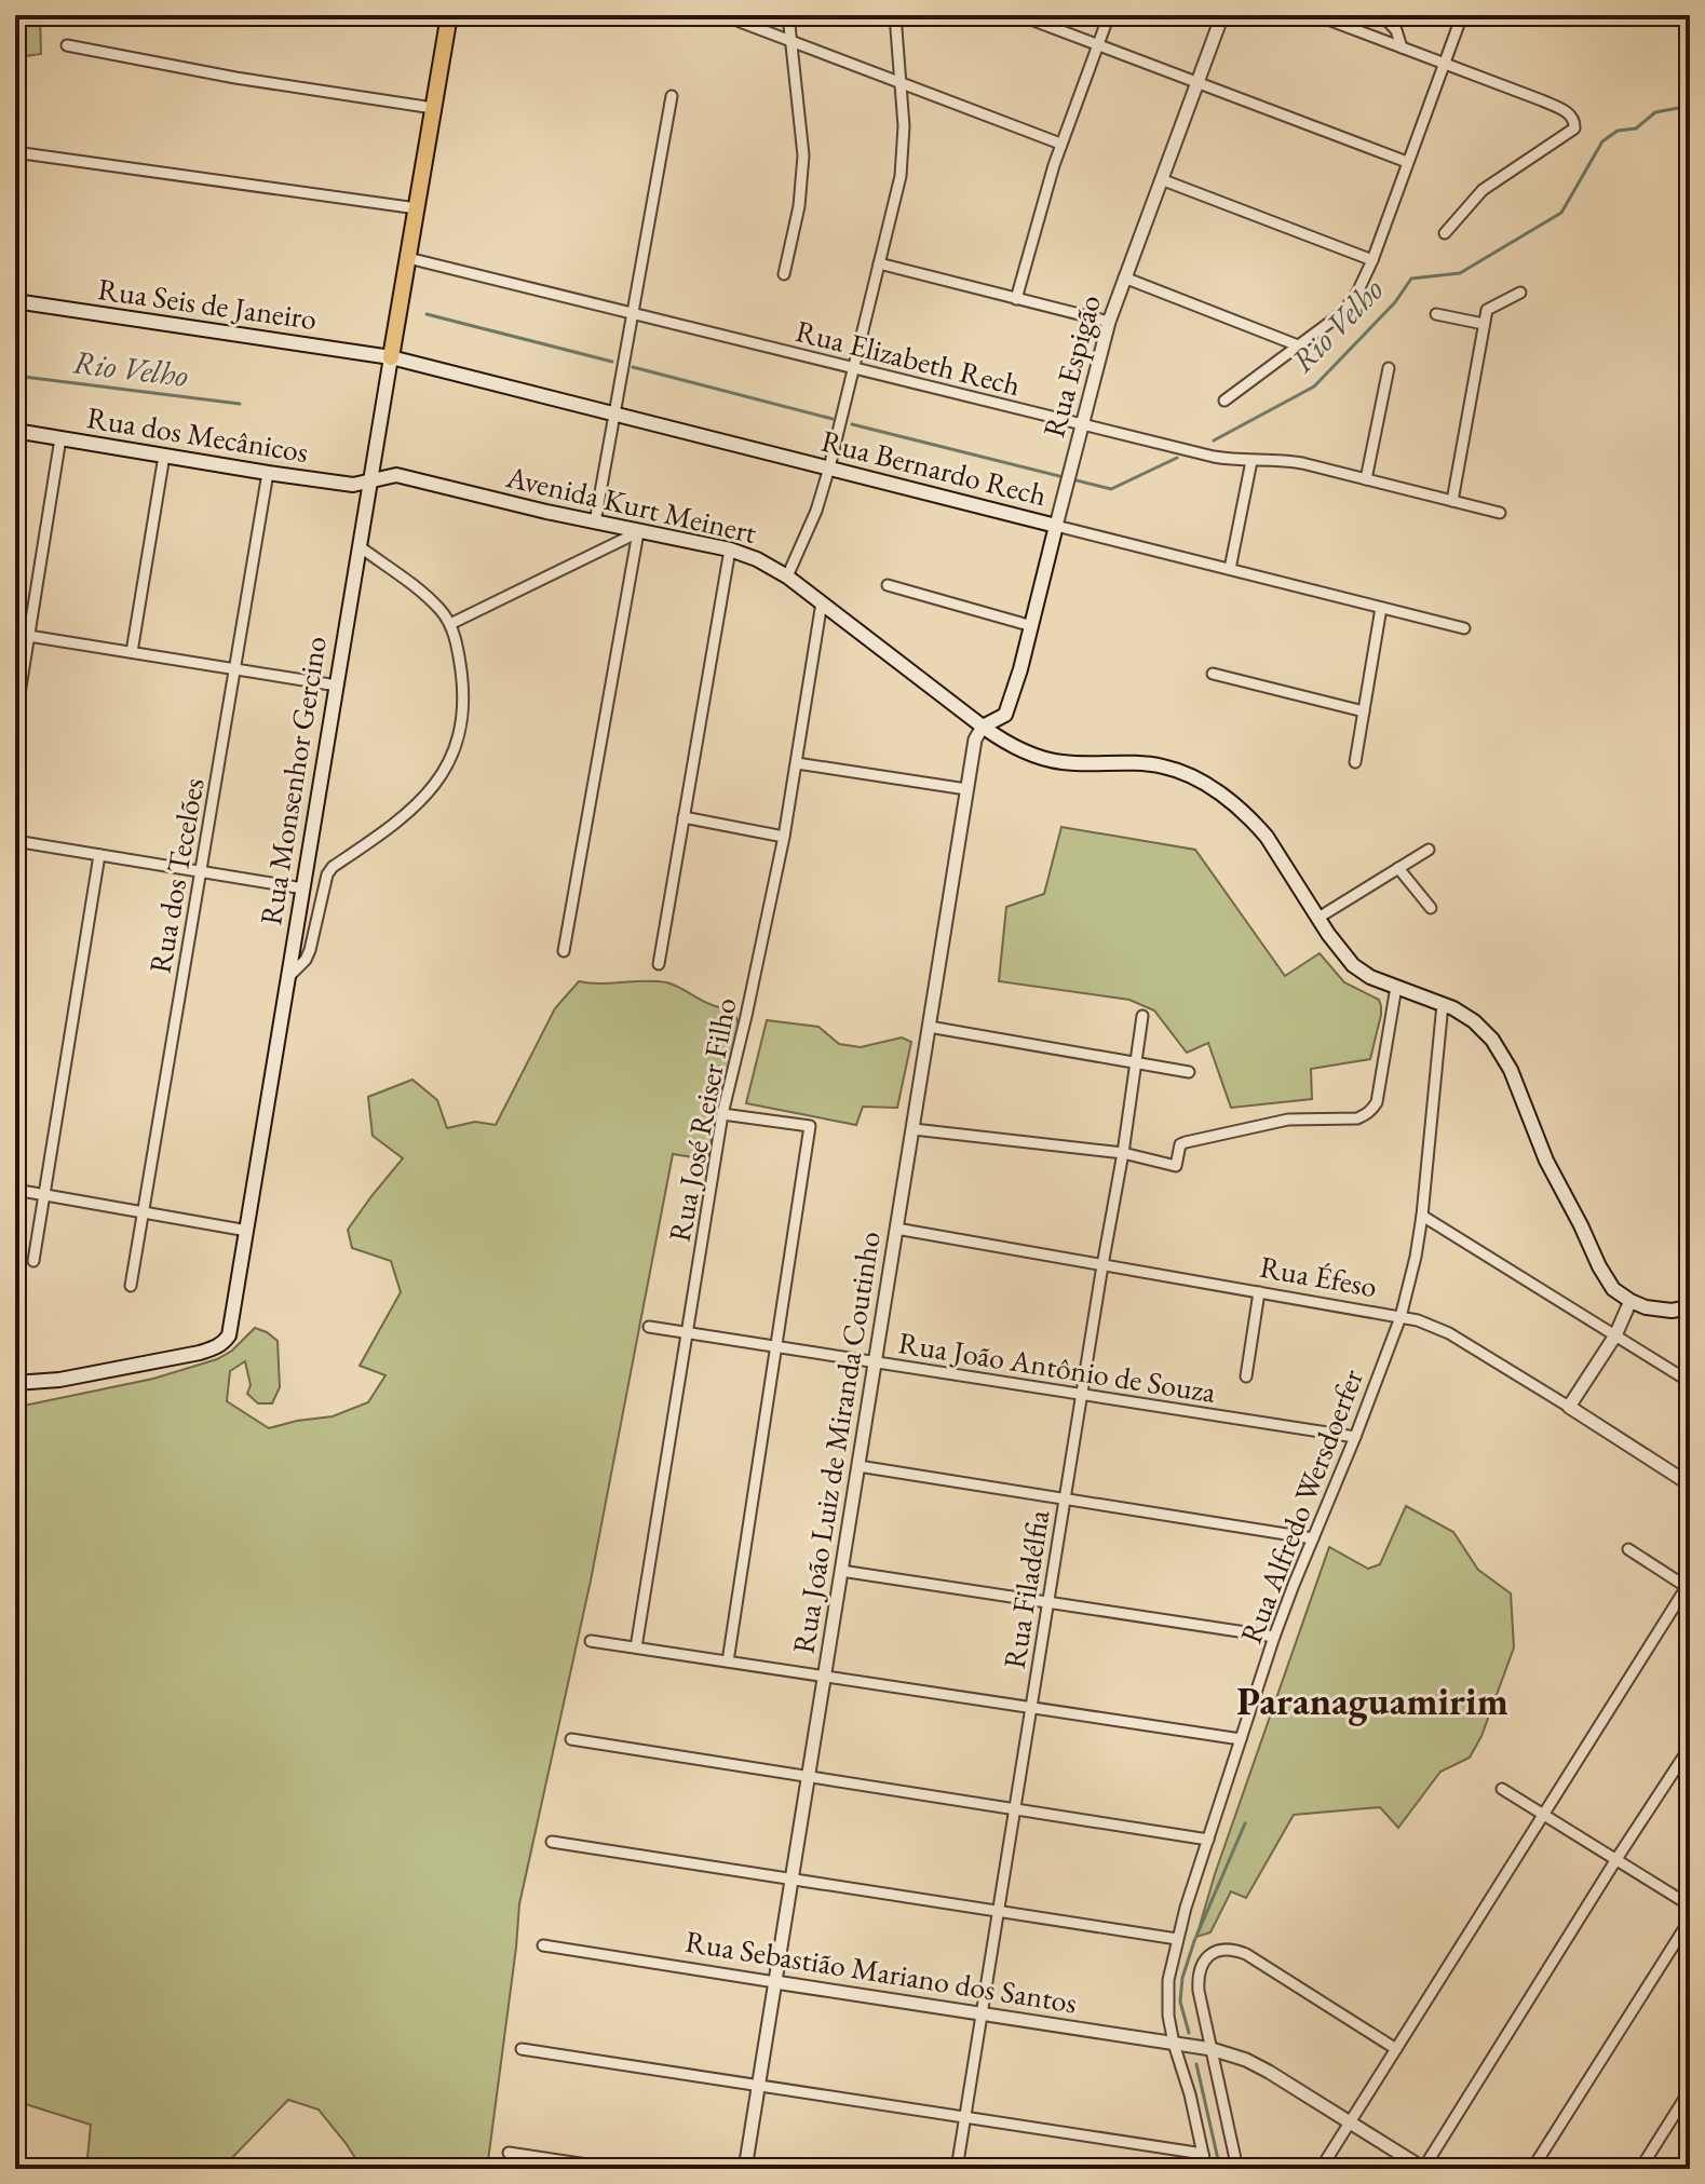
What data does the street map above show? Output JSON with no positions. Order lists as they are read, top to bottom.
{
  "streets": {
    "main road": [
      "Rua Seis de Janeiro",
      "Rua Espigão",
      "Rua dos Mecânicos",
      "Rua Bernardo Rech",
      "Avenida Kurt Meinert",
      "Rua Monsenhor Gercino"
    ],
    "street": [
      "Rua Elizabeth Rech",
      "Rua dos Tecelões",
      "Rua José Reiser Filho",
      "Rua Éfeso",
      "Rua João Antônio de Souza",
      "Rua João Luiz de Miranda Coutinho",
      "Rua Alfredo Wersdoerfer",
      "Rua Filadélfia",
      "Rua Sebastião Mariano dos Santos"
    ]
  },
  "crossings": [
    ["Rua Seis de Janeiro", "Rua Bernardo Rech"],
    ["Rua Seis de Janeiro", "Rua Monsenhor Gercino"],
    ["Rua Elizabeth Rech", "Rua Espigão"],
    ["Rua Elizabeth Rech", "Rua Monsenhor Gercino"],
    ["Rua Espigão", "Rua Bernardo Rech"],
    ["Rua dos Mecânicos", "Avenida Kurt Meinert"],
    ["Rua dos Mecânicos", "Rua Monsenhor Gercino"],
    ["Rua dos Mecânicos", "Rua dos Tecelões"],
    ["Rua Bernardo Rech", "Rua Monsenhor Gercino"],
    ["Avenida Kurt Meinert", "Rua Monsenhor Gercino"],
    ["Avenida Kurt Meinert", "Rua José Reiser Filho"],
    ["Avenida Kurt Meinert", "Rua João Luiz de Miranda Coutinho"],
    ["Rua José Reiser Filho", "Rua João Antônio de Souza"],
    ["Rua Éfeso", "Rua João Luiz de Miranda Coutinho"],
    ["Rua Éfeso", "Rua Alfredo Wersdoerfer"],
    ["Rua Éfeso", "Rua Filadélfia"],
    ["Rua João Antônio de Souza", "Rua João Luiz de Miranda Coutinho"],
    ["Rua João Antônio de Souza", "Rua Alfredo Wersdoerfer"],
    ["Rua João Antônio de Souza", "Rua Filadélfia"],
    ["Rua João Luiz de Miranda Coutinho", "Rua Sebastião Mariano dos Santos"],
    ["Rua Alfredo Wersdoerfer", "Rua Sebastião Mariano dos Santos"],
    ["Rua Filadélfia", "Rua Sebastião Mariano dos Santos"]
  ],
  "districts": ["Paranaguamirim"],
  "water": ["Rio Velho"]
}
